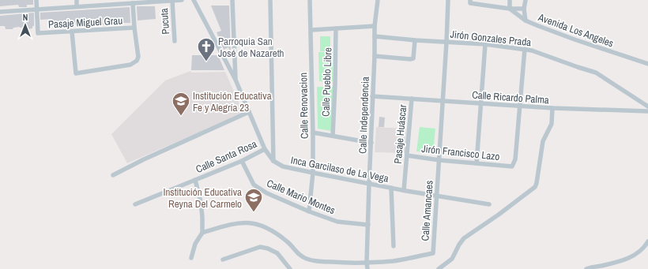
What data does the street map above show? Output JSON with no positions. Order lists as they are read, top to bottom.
{
  "streets": {
    "street": [
      "Pucuta",
      "Pasaje Miguel Grau",
      "Avenida Los Angeles",
      "Jirón Gonzales Prada",
      "Calle Pueblo Libre",
      "Calle Ricardo Palma",
      "Calle Renovacion",
      "Calle Independencia",
      "Pasaje Huáscar",
      "Jirón Francisco Lazo",
      "Calle Santa Rosa",
      "Inca Garcilaso de La Vega",
      "Calle Mario Montes",
      "Calle Amancaes"
    ]
  },
  "crossings": [
    ["Jirón Gonzales Prada", "Calle Independencia"],
    ["Jirón Gonzales Prada", "Calle Amancaes"],
    ["Calle Ricardo Palma", "Calle Independencia"],
    ["Calle Ricardo Palma", "Pasaje Huáscar"],
    ["Calle Ricardo Palma", "Jirón Francisco Lazo"],
    ["Calle Ricardo Palma", "Calle Amancaes"],
    ["Calle Renovacion", "Inca Garcilaso de La Vega"],
    ["Calle Renovacion", "Calle Mario Montes"],
    ["Calle Independencia", "Inca Garcilaso de La Vega"],
    ["Calle Independencia", "Calle Mario Montes"],
    ["Calle Independencia", "Calle Amancaes"],
    ["Pasaje Huáscar", "Jirón Francisco Lazo"],
    ["Pasaje Huáscar", "Inca Garcilaso de La Vega"],
    ["Jirón Francisco Lazo", "Calle Amancaes"],
    ["Calle Santa Rosa", "Inca Garcilaso de La Vega"],
    ["Calle Santa Rosa", "Calle Mario Montes"],
    ["Inca Garcilaso de La Vega", "Calle Amancaes"]
  ],
  "places": {
    "church": ["Parroquia San José de Nazareth"],
    "school or university": ["Institución Educativa Fe y Alegría 23", "Institución Educativa Reyna Del Carmelo"]
  },
  "north": "top"
}
